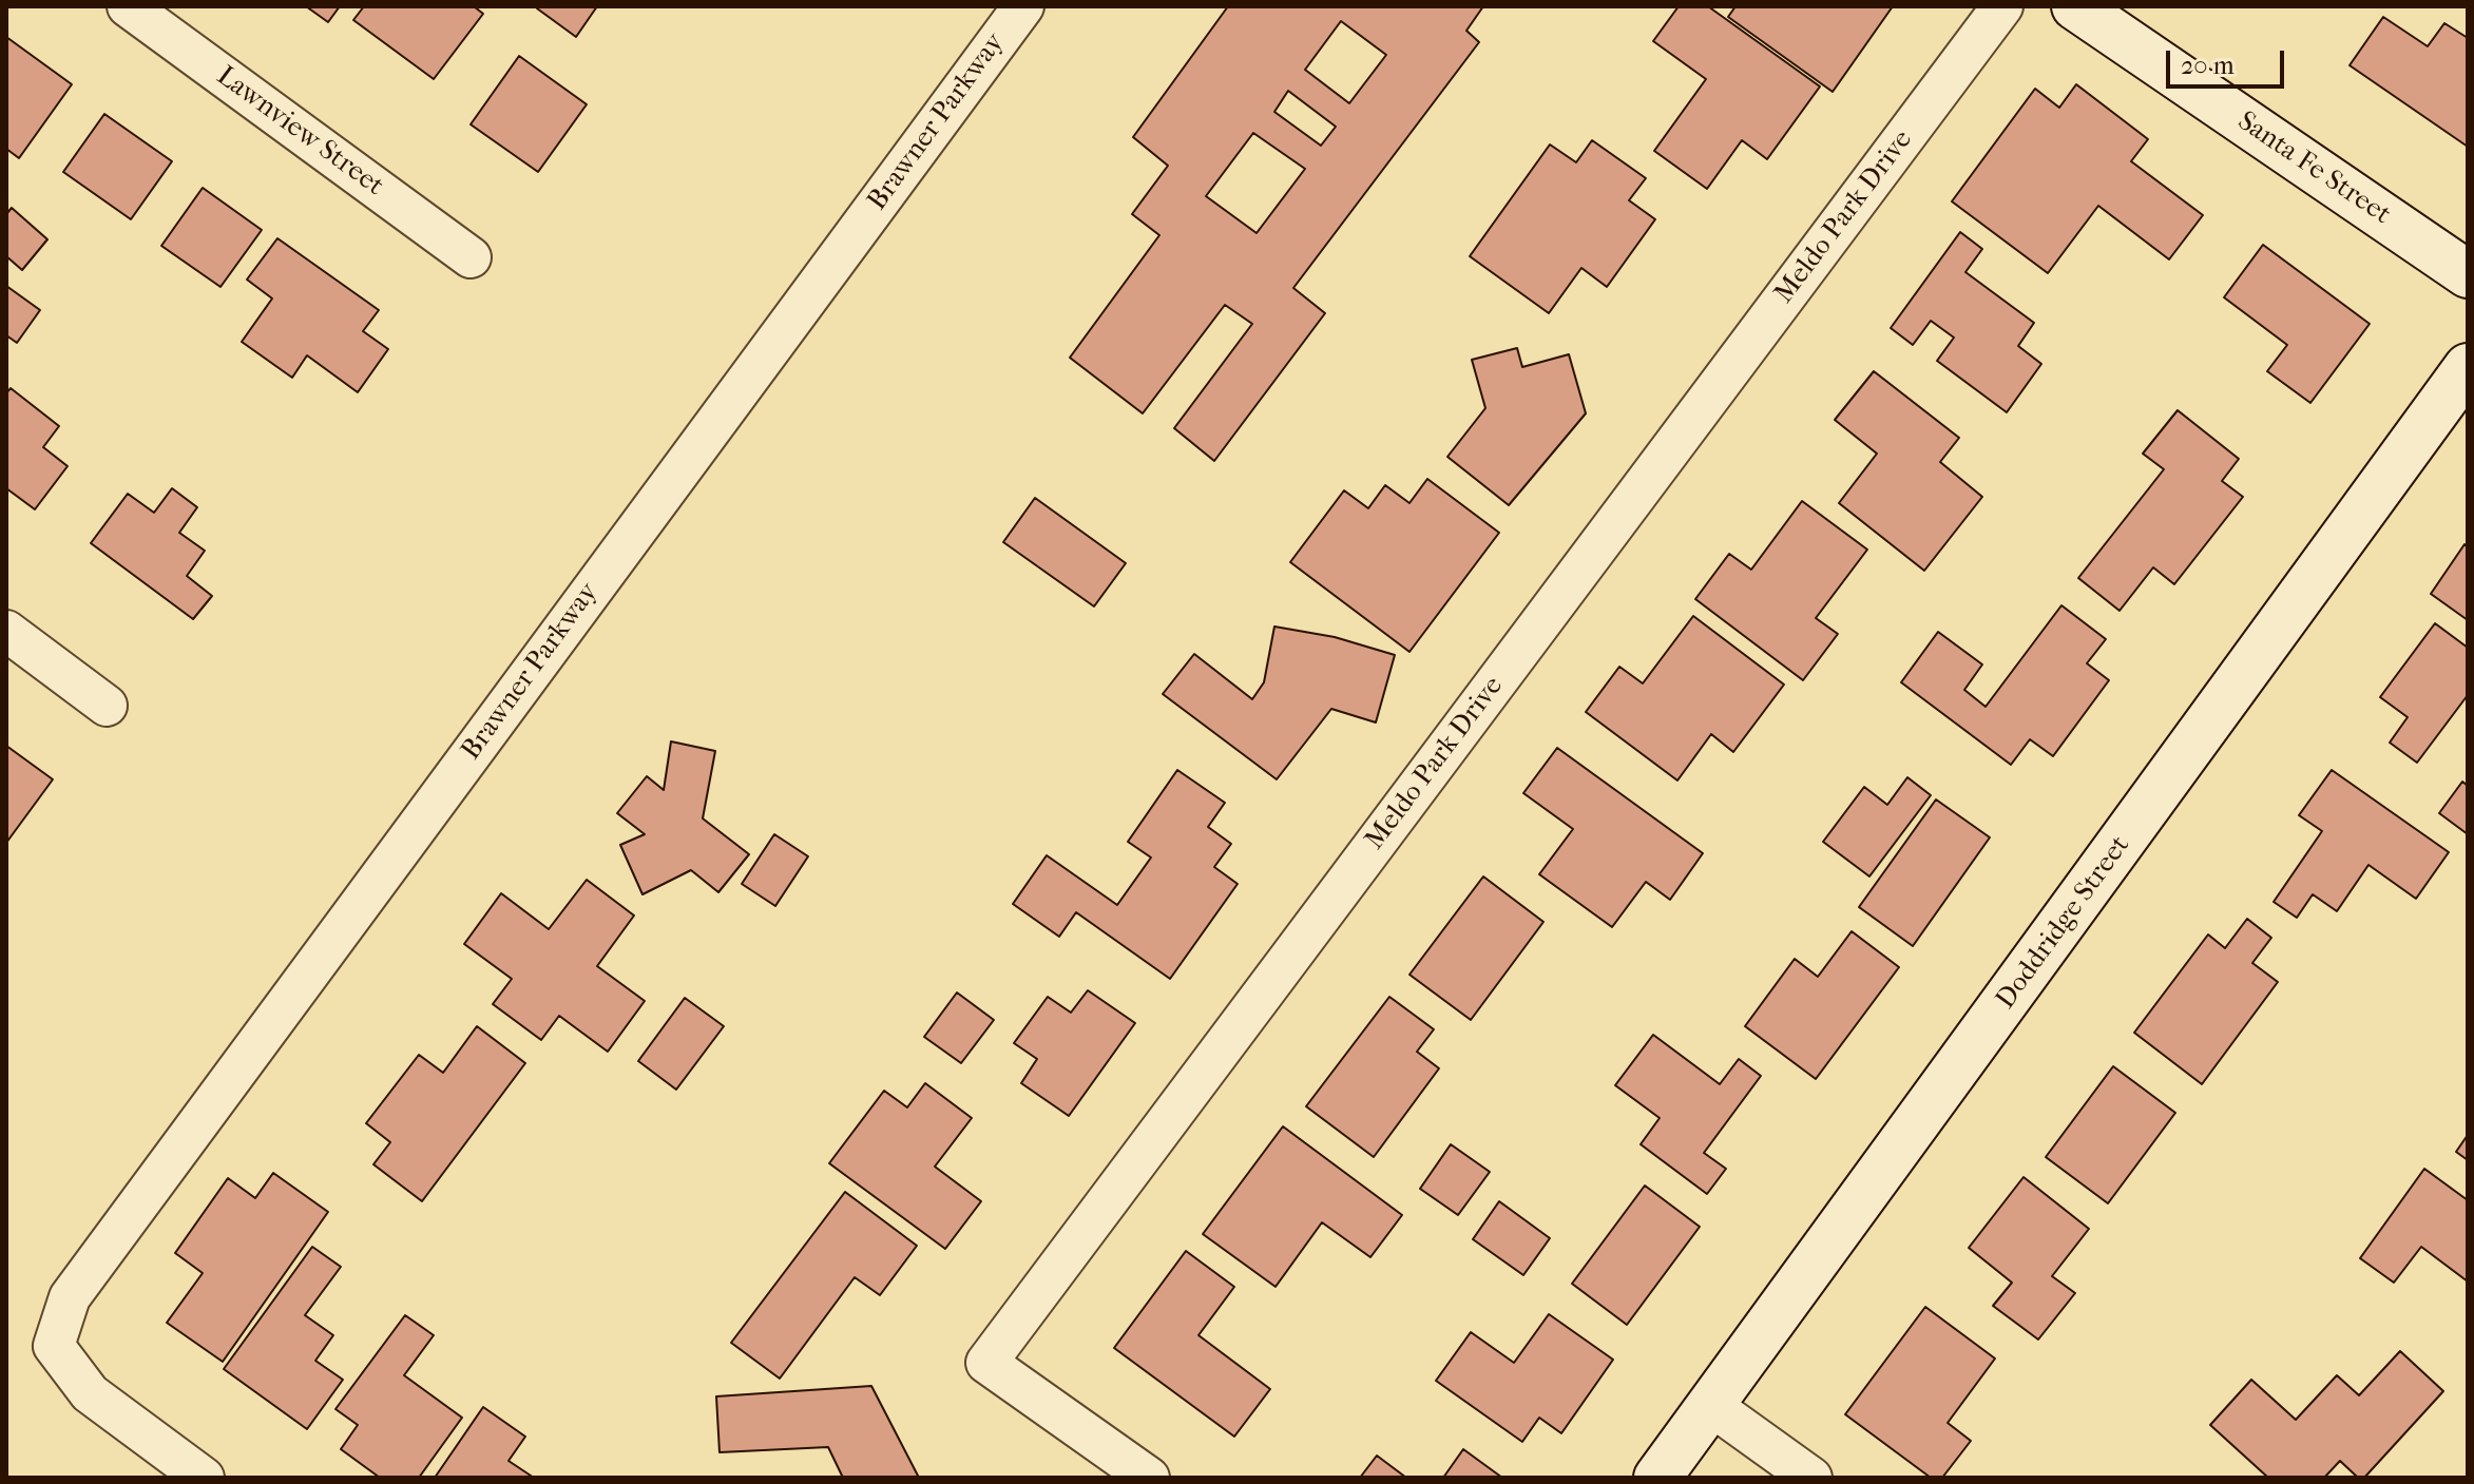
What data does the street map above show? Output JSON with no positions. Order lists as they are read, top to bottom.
{
  "streets": {
    "main road": ["Santa Fe Street", "Doddridge Street"],
    "street": ["Brawner Parkway", "Lawnview Street", "Meldo Park Drive"]
  },
  "scale_bar": "20 m"
}
